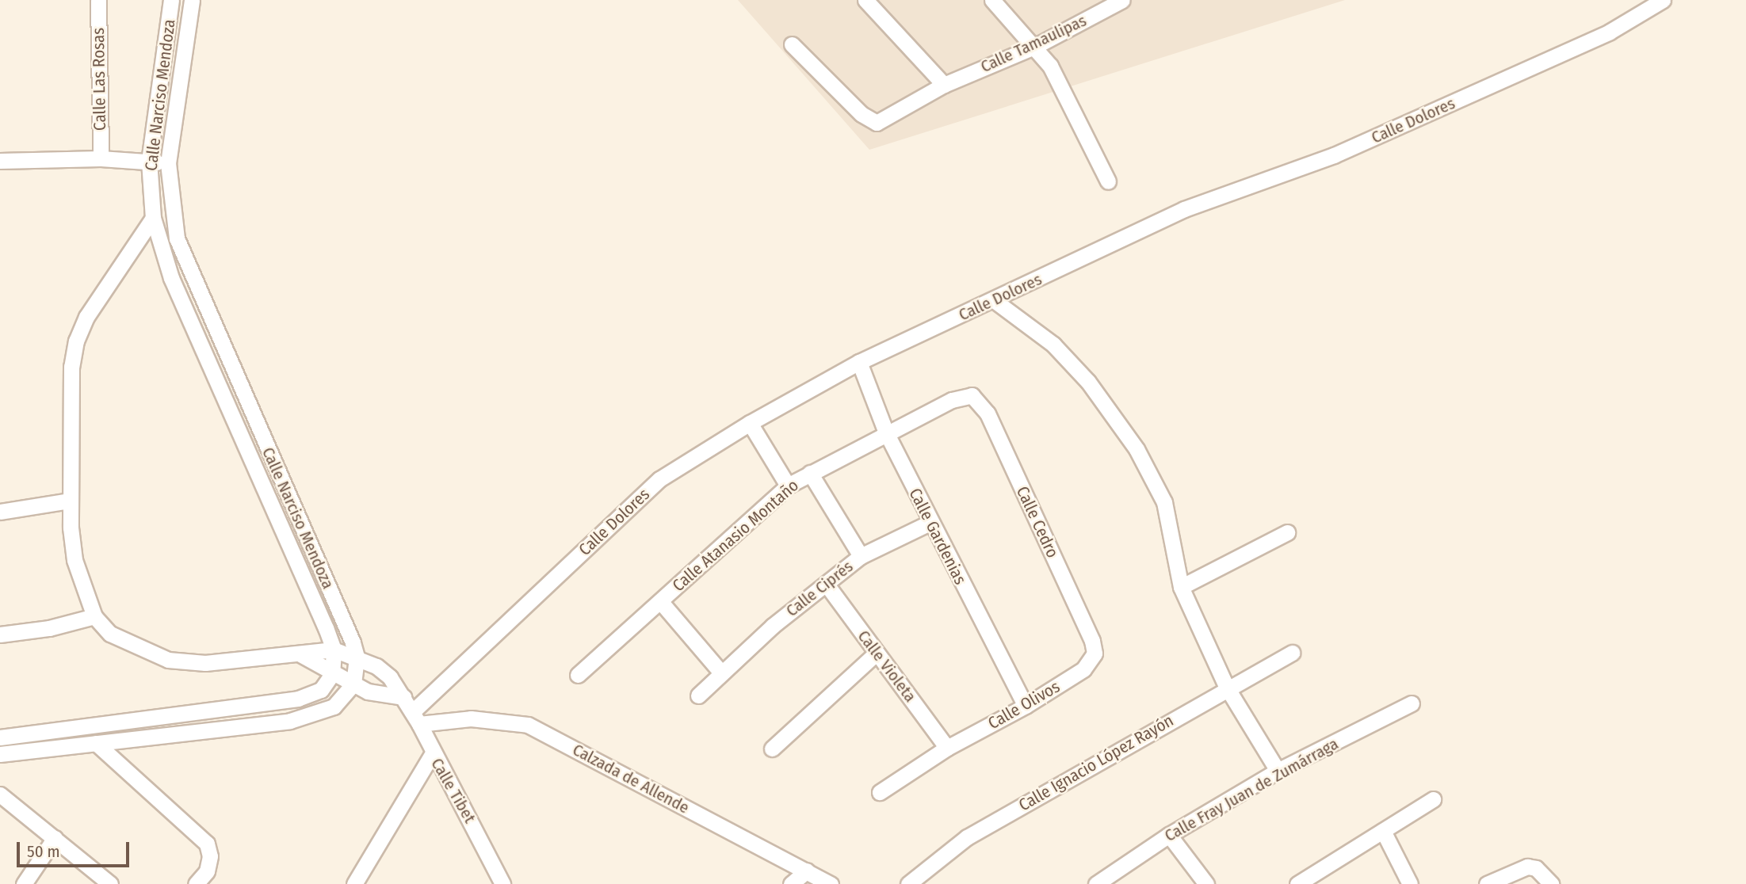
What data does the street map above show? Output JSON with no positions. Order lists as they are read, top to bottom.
{
  "streets": {
    "street": [
      "Calle Tamaulipas",
      "Calle Las Rosas",
      "Calle Narciso Mendoza",
      "Calle Dolores",
      "Calle Cedro",
      "Calle Atanasio Montaño",
      "Calle Gardenias",
      "Calle Ciprés",
      "Calle Violeta",
      "Calle Olivos",
      "Calle Ignacio López Rayón",
      "Calzada de Allende",
      "Calle Fray Juan de Zumárraga",
      "Calle Tibet"
    ]
  },
  "crossings": [
    ["Calle Narciso Mendoza", "Calle Tibet"],
    ["Calle Dolores", "Calle Gardenias"],
    ["Calle Dolores", "Calzada de Allende"],
    ["Calle Dolores", "Calle Tibet"],
    ["Calle Cedro", "Calle Atanasio Montaño"],
    ["Calle Cedro", "Calle Olivos"],
    ["Calle Atanasio Montaño", "Calle Gardenias"],
    ["Calle Gardenias", "Calle Ciprés"],
    ["Calle Gardenias", "Calle Olivos"],
    ["Calle Ciprés", "Calle Violeta"],
    ["Calle Violeta", "Calle Olivos"],
    ["Calzada de Allende", "Calle Tibet"]
  ],
  "scale_bar": "50 m"
}
